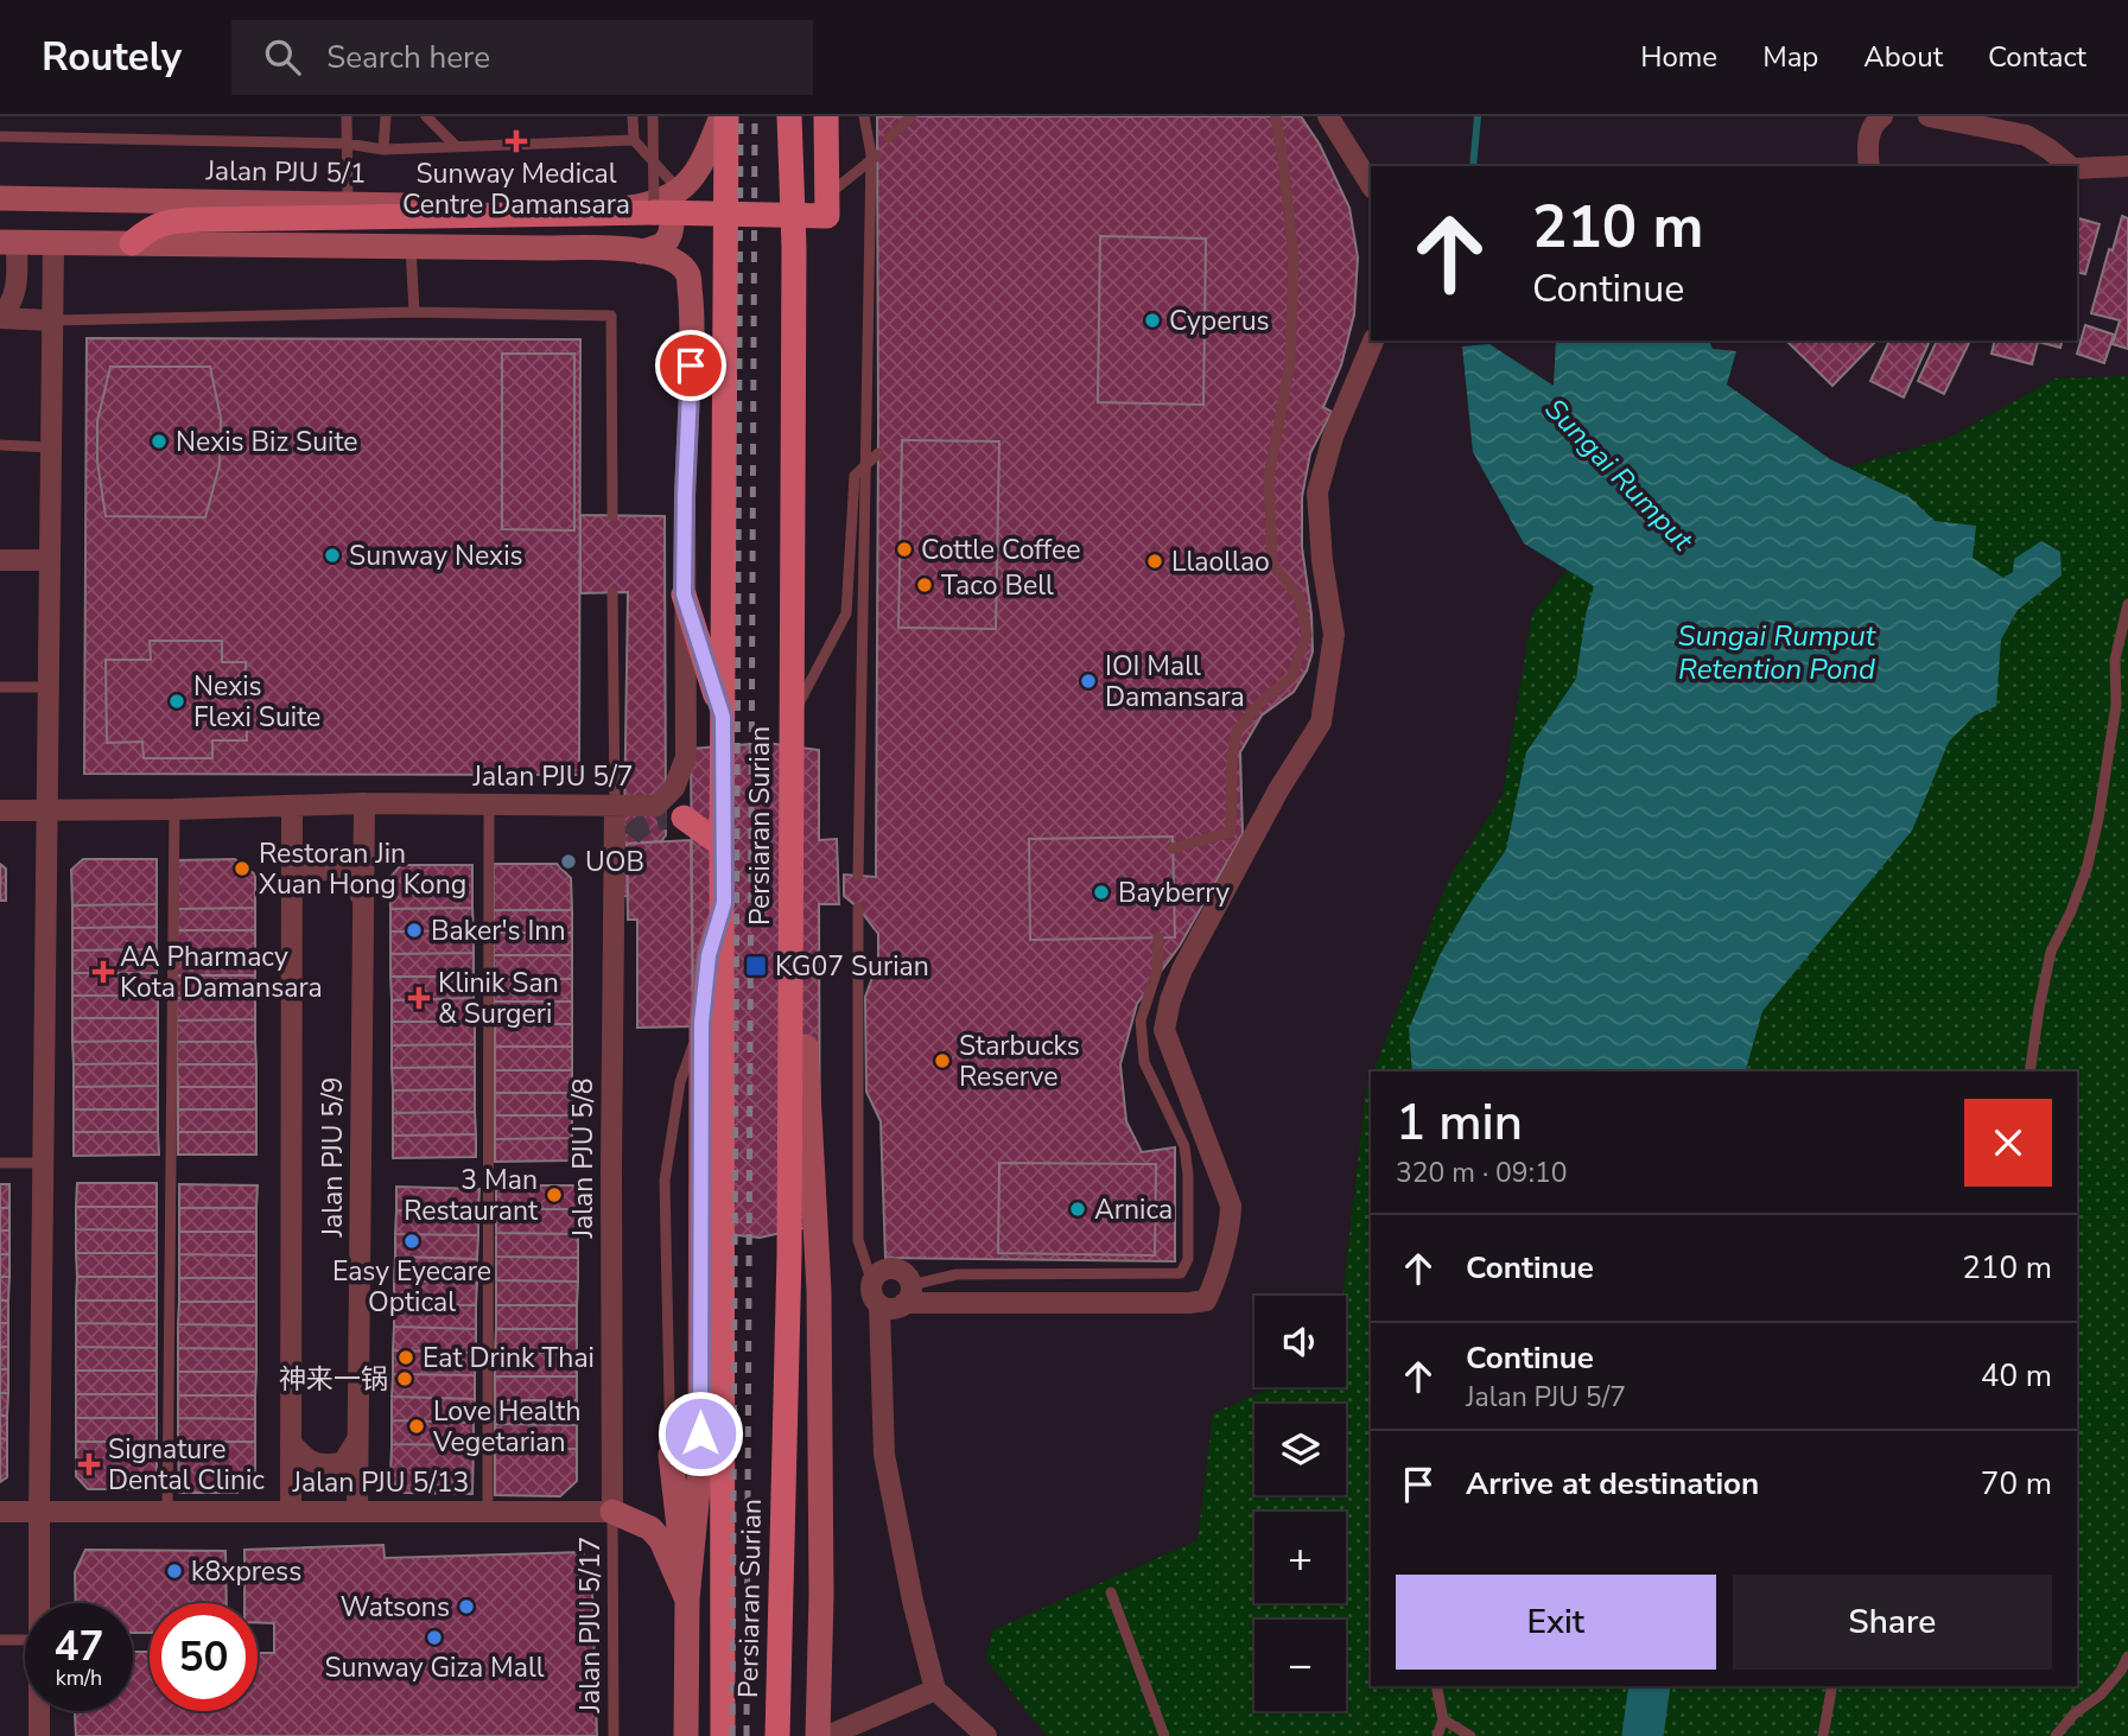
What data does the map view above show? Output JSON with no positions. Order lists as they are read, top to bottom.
{
  "streets": {
    "main road": ["Jalan PJU 5/1", "Persiaran Surian"],
    "street": [
      "Jalan PJU 5/7",
      "Jalan PJU 5/9",
      "Jalan PJU 5/8",
      "Jalan PJU 5/13"
    ],
    "lane": ["Jalan PJU 5/17"]
  },
  "crossings": [
    ["Jalan PJU 5/1", "Persiaran Surian"],
    ["Jalan PJU 5/7", "Jalan PJU 5/9"],
    ["Jalan PJU 5/7", "Jalan PJU 5/8"],
    ["Jalan PJU 5/9", "Jalan PJU 5/13"],
    ["Jalan PJU 5/8", "Jalan PJU 5/13"],
    ["Jalan PJU 5/8", "Jalan PJU 5/17"],
    ["Jalan PJU 5/13", "Jalan PJU 5/17"]
  ],
  "water": ["Sungai Rumput", "Sungai Rumput Retention Pond"],
  "places": {
    "health": [
      "Sunway Medical Centre Damansara",
      "AA Pharmacy Kota Damansara",
      "Klinik San & Surgeri",
      "Signature Dental Clinic"
    ],
    "other": [
      "Cyperus",
      "Nexis Biz Suite",
      "Cottle Coffee",
      "Sunway Nexis",
      "Llaollao",
      "Taco Bell",
      "IOI Mall Damansara",
      "Nexis Flexi Suite",
      "UOB",
      "Restoran Jin Xuan Hong Kong",
      "Bayberry",
      "Baker's Inn",
      "Starbucks Reserve",
      "3 Man Restaurant",
      "Arnica",
      "Easy Eyecare Optical",
      "Eat Drink Thai",
      "神来一锅",
      "Love Health Vegetarian",
      "k8xpress",
      "Watsons",
      "Sunway Giza Mall"
    ],
    "transit": ["KG07 Surian"]
  },
  "page": {
    "header": "Routely",
    "search": "Search here",
    "nav": [
      "Home",
      "Map",
      "About",
      "Contact"
    ],
    "turn": ["210 m", "Continue"],
    "heading": ["1 min", "320 m · 09:10"],
    "list": [
      {
        "name": "Continue",
        "value": "210 m"
      },
      {
        "name": "Continue",
        "note": "Jalan PJU 5/7",
        "value": "40 m"
      },
      {
        "name": "Arrive at destination",
        "value": "70 m"
      }
    ],
    "map_buttons": ["+", "−"],
    "buttons": ["Exit", "Share"],
    "speed": "47 km/h",
    "limit": "50"
  }
}
